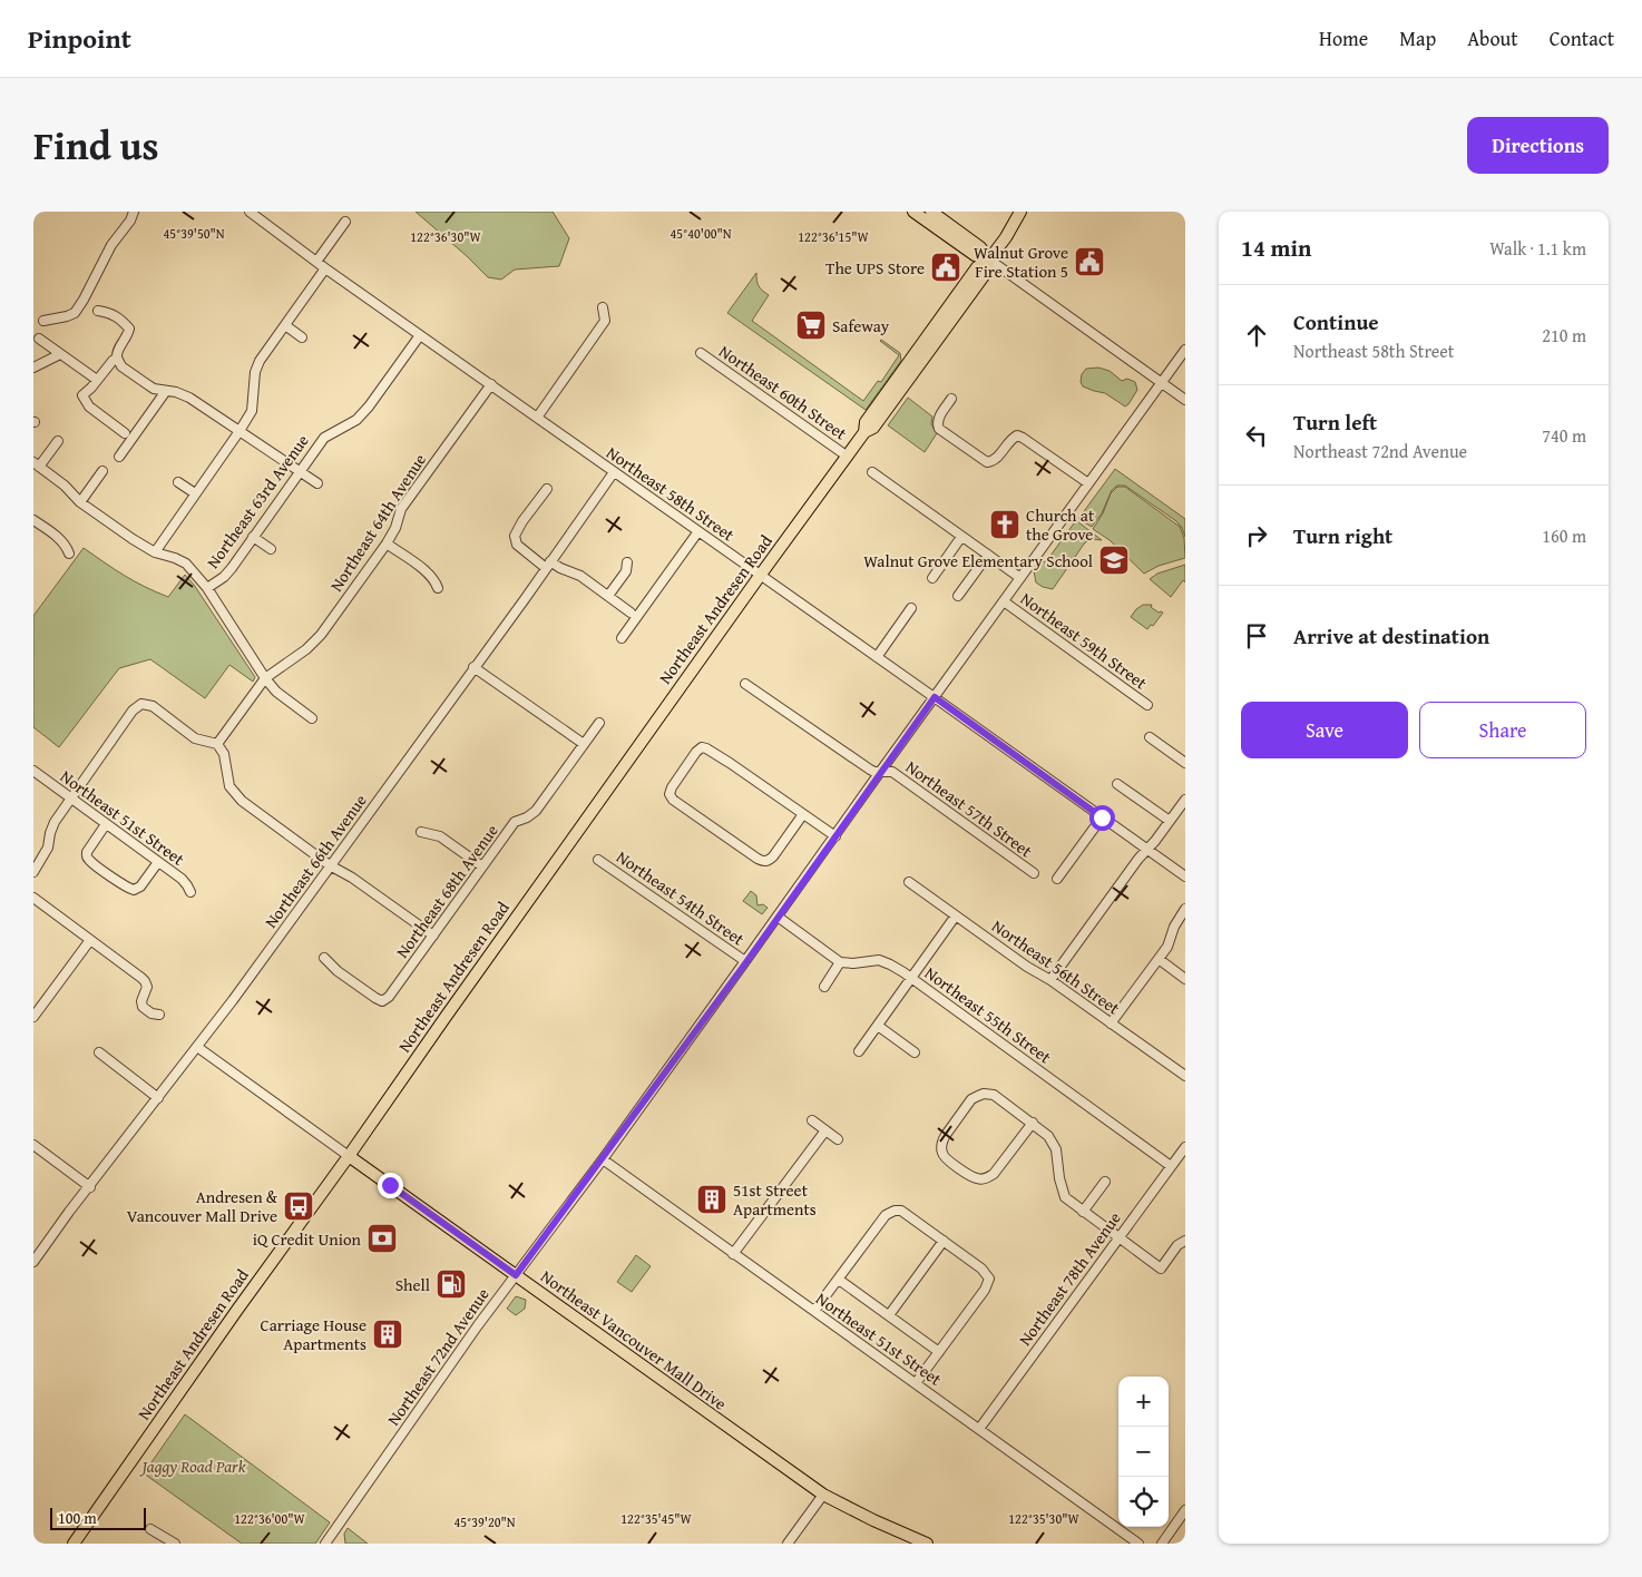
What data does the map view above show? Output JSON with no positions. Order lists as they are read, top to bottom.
{
  "streets": {
    "main road": ["Northeast Andresen Road", "Northeast Vancouver Mall Drive"],
    "street": [
      "Northeast 60th Street",
      "Northeast 58th Street",
      "Northeast 63rd Avenue",
      "Northeast 64th Avenue",
      "Northeast 59th Street",
      "Northeast 57th Street",
      "Northeast 51st Street",
      "Northeast 66th Avenue",
      "Northeast 68th Avenue",
      "Northeast 54th Street",
      "Northeast 56th Street",
      "Northeast 55th Street",
      "Northeast 78th Avenue",
      "Northeast 72nd Avenue"
    ]
  },
  "crossings": [
    ["Northeast 60th Street", "Northeast Andresen Road"],
    ["Northeast 58th Street", "Northeast 63rd Avenue"],
    ["Northeast 58th Street", "Northeast 64th Avenue"],
    ["Northeast 58th Street", "Northeast Andresen Road"],
    ["Northeast 58th Street", "Northeast 66th Avenue"],
    ["Northeast 58th Street", "Northeast 72nd Avenue"],
    ["Northeast Andresen Road", "Northeast Vancouver Mall Drive"],
    ["Northeast 59th Street", "Northeast 72nd Avenue"],
    ["Northeast 57th Street", "Northeast 72nd Avenue"],
    ["Northeast 51st Street", "Northeast 78th Avenue"],
    ["Northeast 51st Street", "Northeast 72nd Avenue"],
    ["Northeast 66th Avenue", "Northeast Vancouver Mall Drive"],
    ["Northeast 54th Street", "Northeast 72nd Avenue"],
    ["Northeast 55th Street", "Northeast 78th Avenue"],
    ["Northeast Vancouver Mall Drive", "Northeast 72nd Avenue"]
  ],
  "parks": ["Jaggy Road Park"],
  "places": {
    "public building": ["Walnut Grove Fire Station 5", "The UPS Store"],
    "supermarket": ["Safeway"],
    "church": ["Church at the Grove"],
    "school or university": ["Walnut Grove Elementary School"],
    "building": ["51st Street Apartments", "Carriage House Apartments"],
    "bus stop": ["Andresen & Vancouver Mall Drive"],
    "bank": ["iQ Credit Union"],
    "fuel station": ["Shell"]
  },
  "scale_bar": "100 m",
  "page": {
    "header": "Pinpoint",
    "nav": [
      "Home",
      "Map",
      "About",
      "Contact"
    ],
    "title": "Find us",
    "buttons": [
      "Directions",
      ["Save", "Share"]
    ],
    "heading": ["14 min", "Walk · 1.1 km"],
    "list": [
      ["Continue", "Northeast 58th Street", "210 m"],
      ["Turn left", "Northeast 72nd Avenue", "740 m"],
      ["Turn right", "160 m"],
      "Arrive at destination"
    ],
    "map_buttons": ["+", "−"],
    "scale": "100 m"
  },
  "coordinates": [
    "45°39'50\"N",
    "45°40'00\"N",
    "122°36'30\"W",
    "122°36'15\"W",
    "122°36'00\"W",
    "122°35'45\"W",
    "122°35'30\"W",
    "45°39'20\"N"
  ]
}
